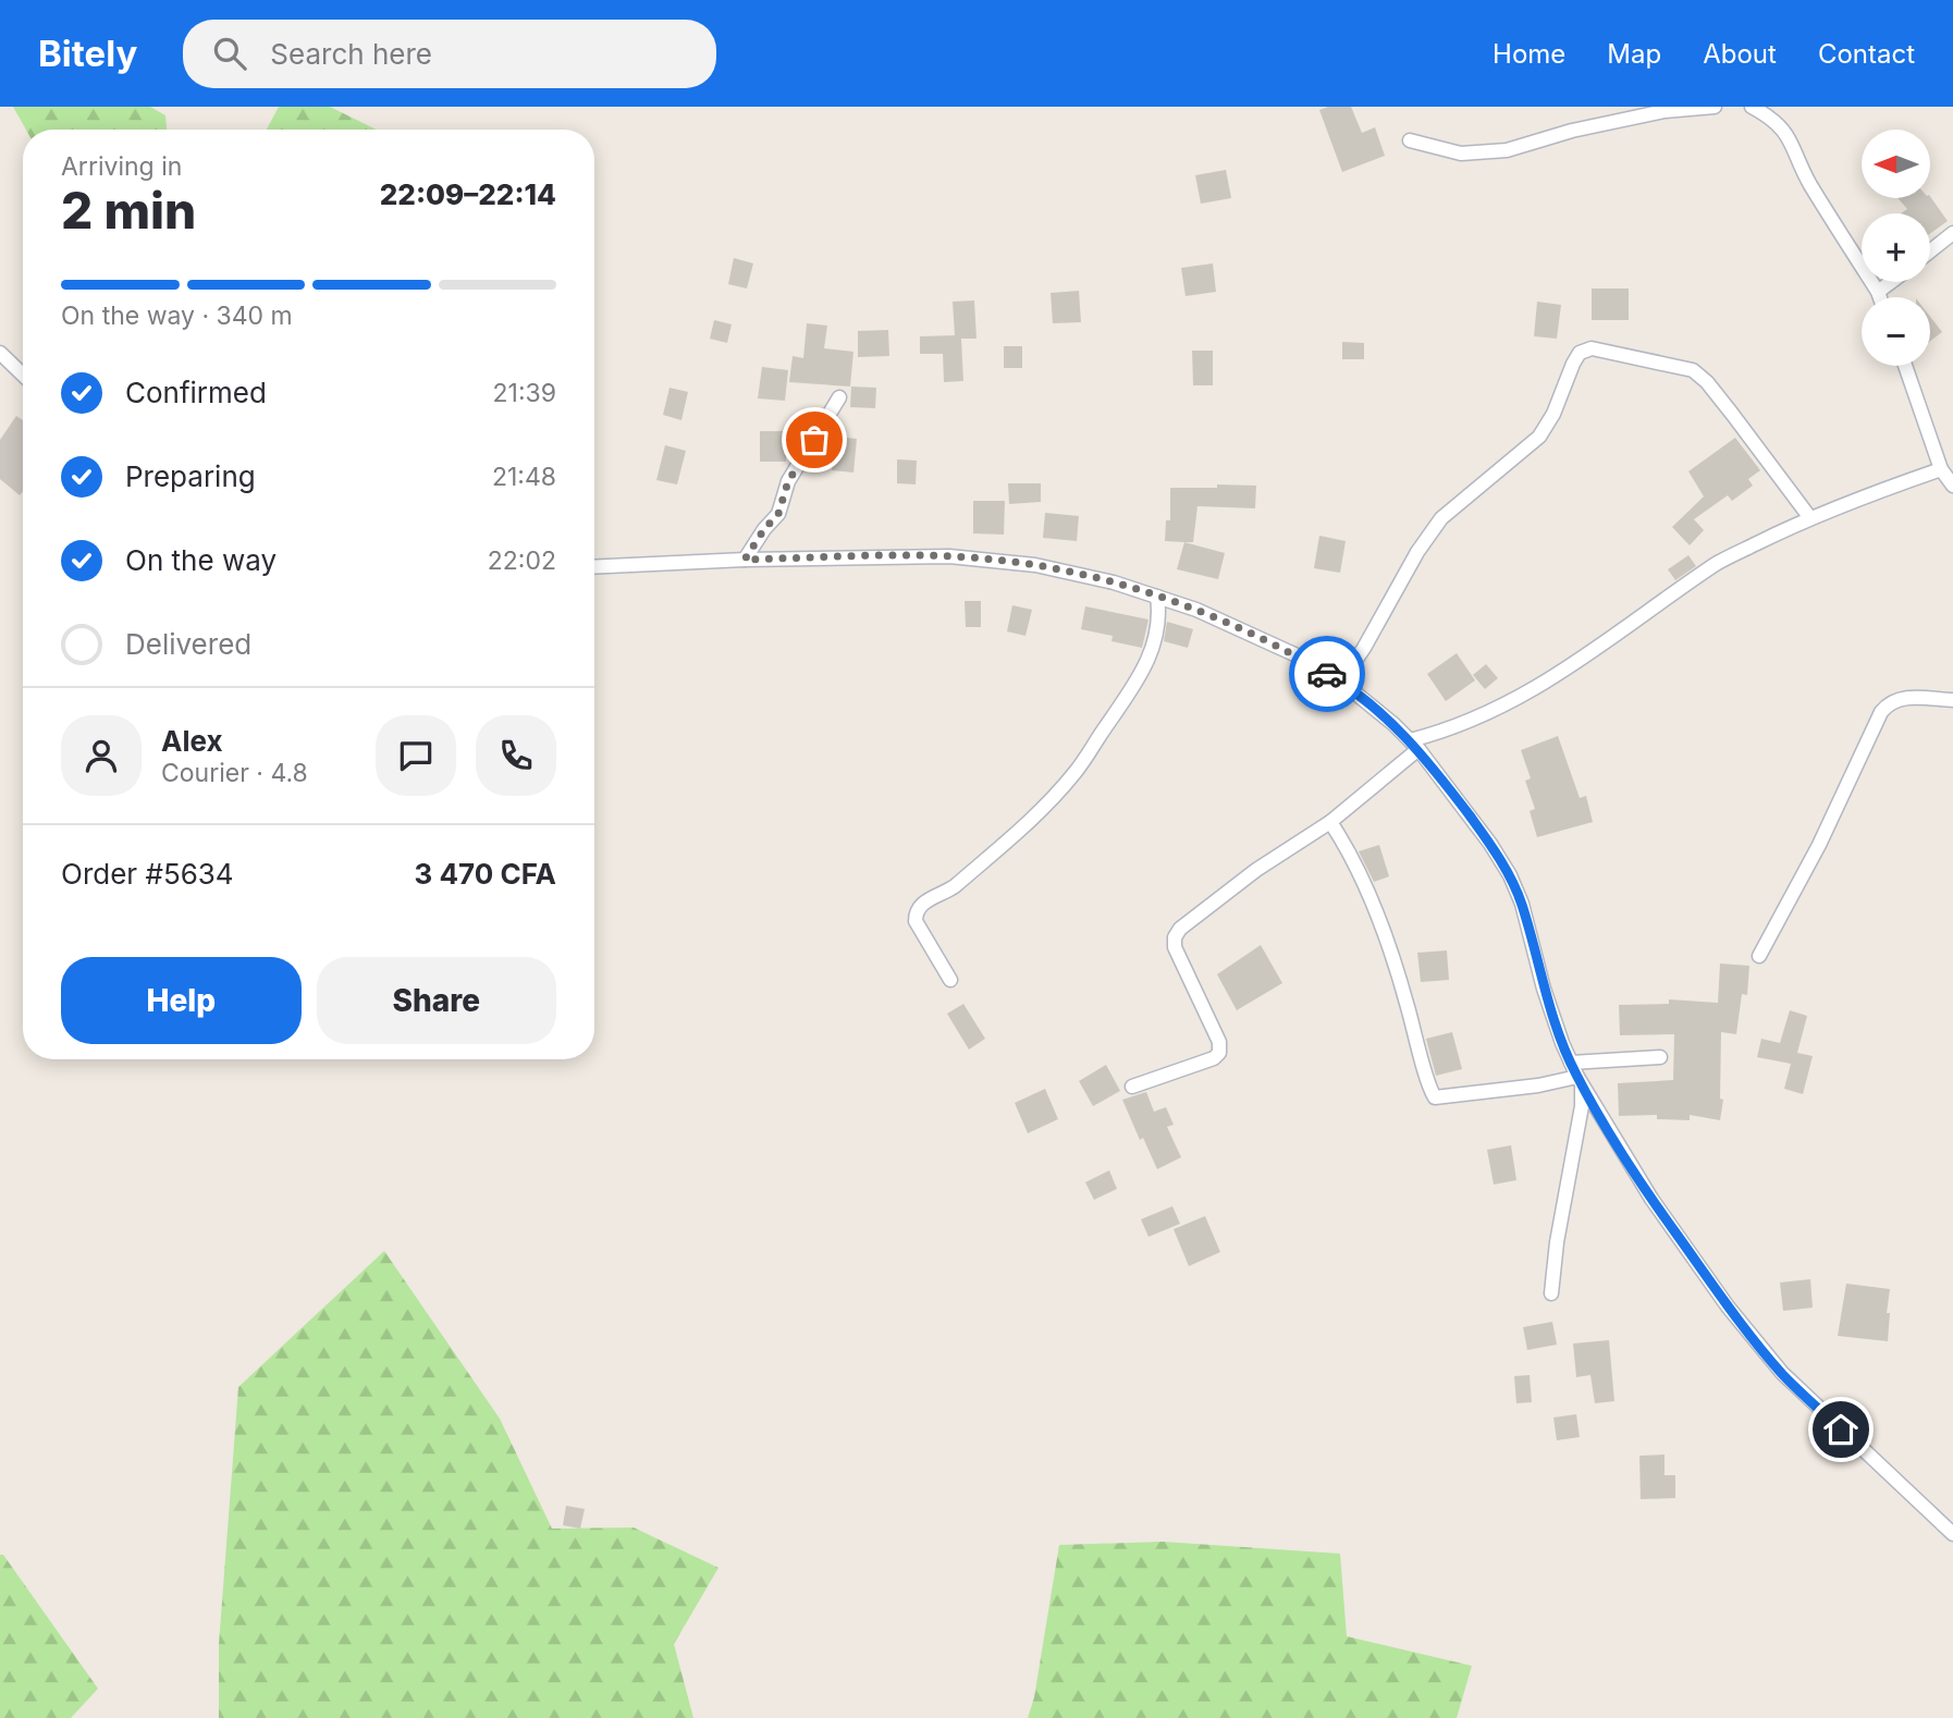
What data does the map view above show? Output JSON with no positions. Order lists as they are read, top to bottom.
{
  "north": "left",
  "page": {
    "header": "Bitely",
    "search": "Search here",
    "nav": [
      "Home",
      "Map",
      "About",
      "Contact"
    ],
    "map_buttons": ["+", "−"],
    "heading": ["2 min", "Arriving in", "22:09–22:14"],
    "panel": [
      "Alex",
      "Courier · 4.8",
      "Order #5634",
      "3 470 CFA"
    ],
    "bar": "On the way · 340 m",
    "list": [
      ["Confirmed", "21:39"],
      ["Preparing", "21:48"],
      ["On the way", "22:02"],
      "Delivered"
    ],
    "buttons": ["Help", "Share"]
  }
}
